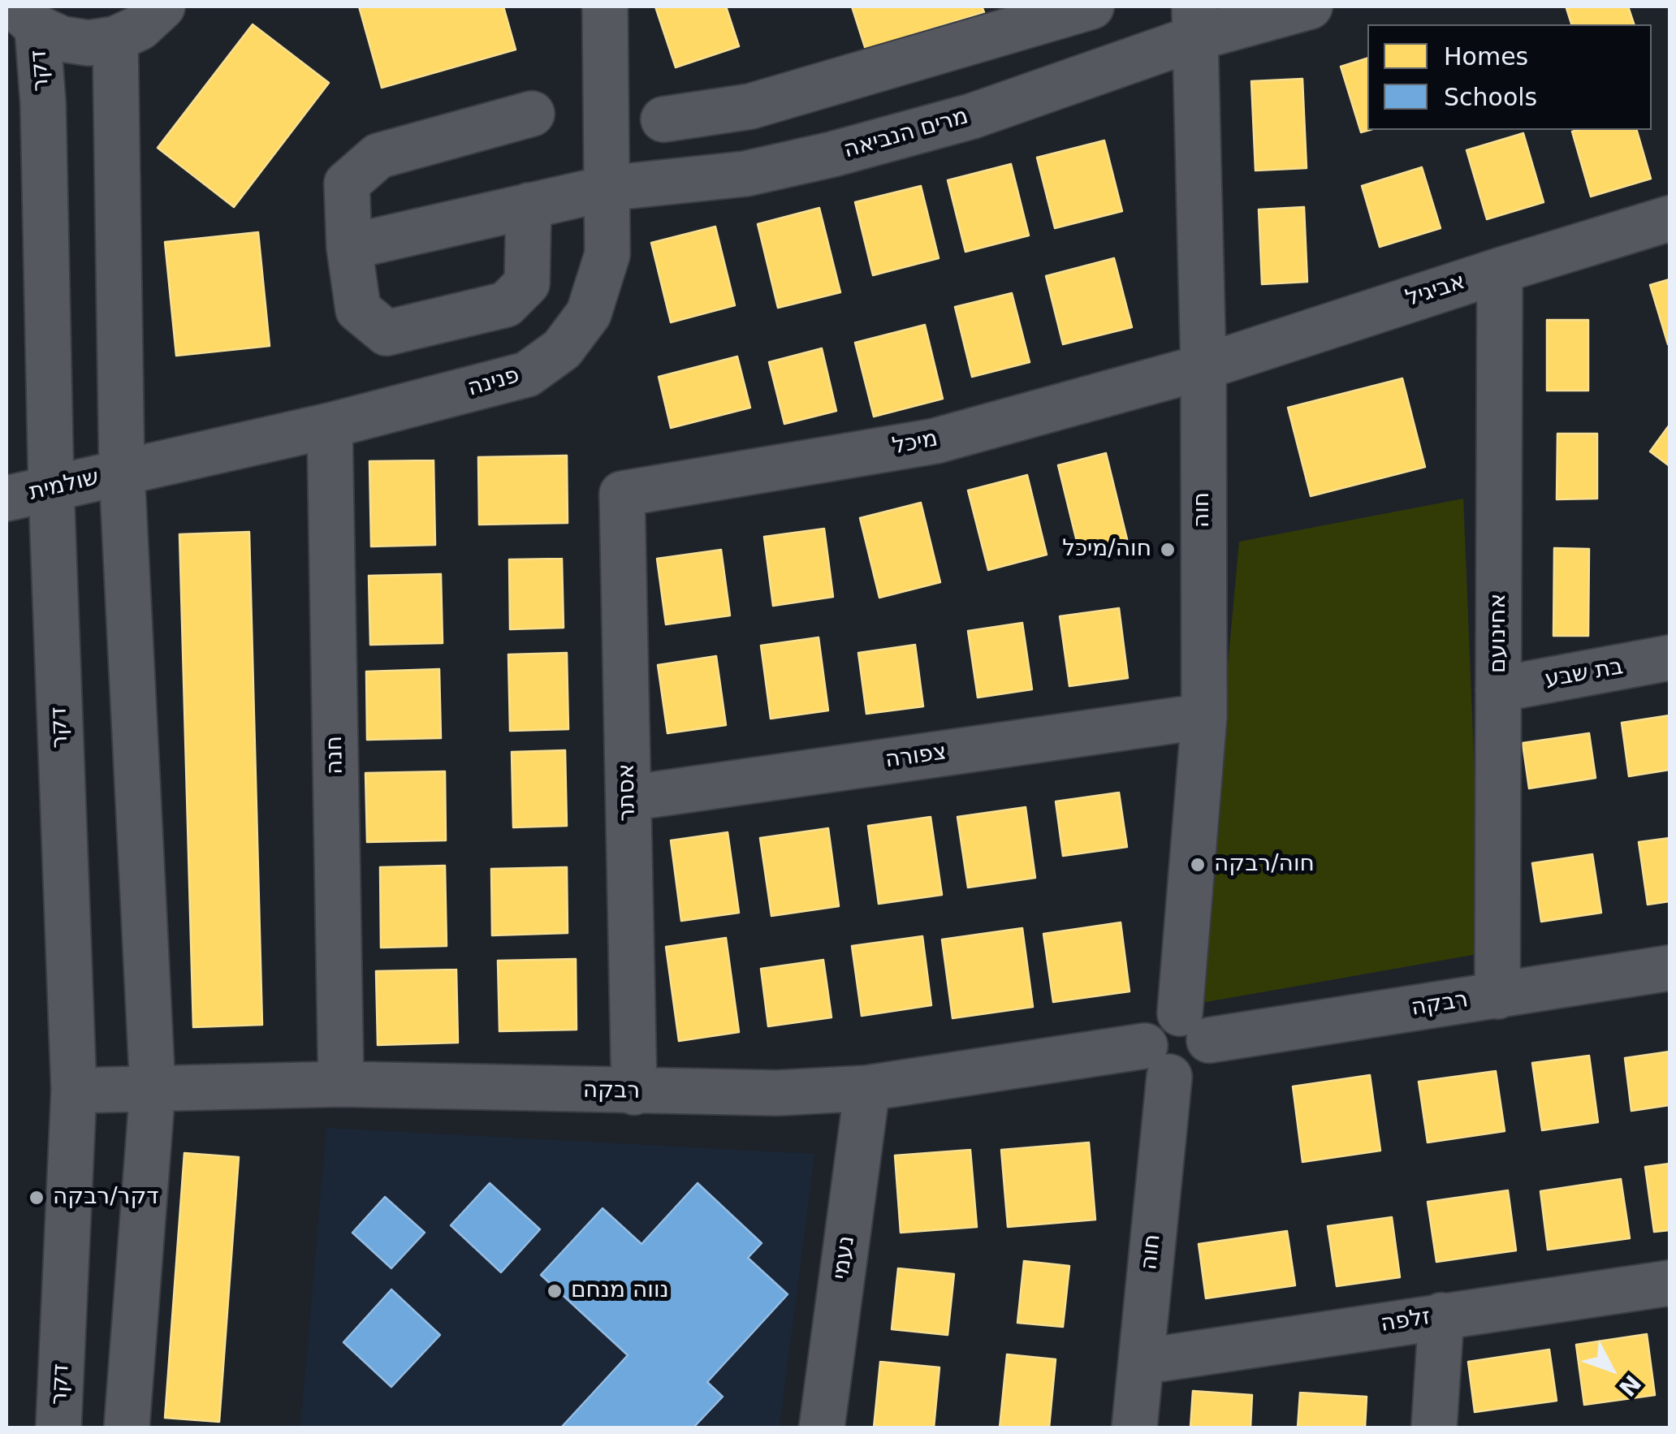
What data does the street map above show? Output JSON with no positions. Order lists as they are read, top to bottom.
{
  "streets": {
    "street": [
      "דקר",
      "מרים הנביאה",
      "אביגיל",
      "פנינה",
      "מיכל",
      "שולמית",
      "חוה",
      "אחינועם",
      "בת שבע",
      "חנה",
      "צפורה",
      "אסתר",
      "רבקה",
      "נעמי",
      "זלפה"
    ]
  },
  "crossings": [
    ["דקר", "שולמית"],
    ["דקר", "רבקה"],
    ["מרים הנביאה", "פנינה"],
    ["מרים הנביאה", "חוה"],
    ["אביגיל", "מיכל"],
    ["אביגיל", "חוה"],
    ["אביגיל", "אחינועם"],
    ["פנינה", "שולמית"],
    ["פנינה", "חנה"],
    ["מיכל", "חוה"],
    ["מיכל", "אסתר"],
    ["חוה", "צפורה"],
    ["חוה", "רבקה"],
    ["חוה", "זלפה"],
    ["אחינועם", "בת שבע"],
    ["אחינועם", "רבקה"],
    ["חנה", "רבקה"],
    ["צפורה", "אסתר"],
    ["אסתר", "רבקה"],
    ["רבקה", "נעמי"]
  ],
  "places": [
    "חוה/מיכל",
    "חוה/רבקה",
    "דקר/רבקה",
    "נווה מנחם"
  ],
  "legend": ["Homes", "Schools"],
  "north": "bottom right"
}
